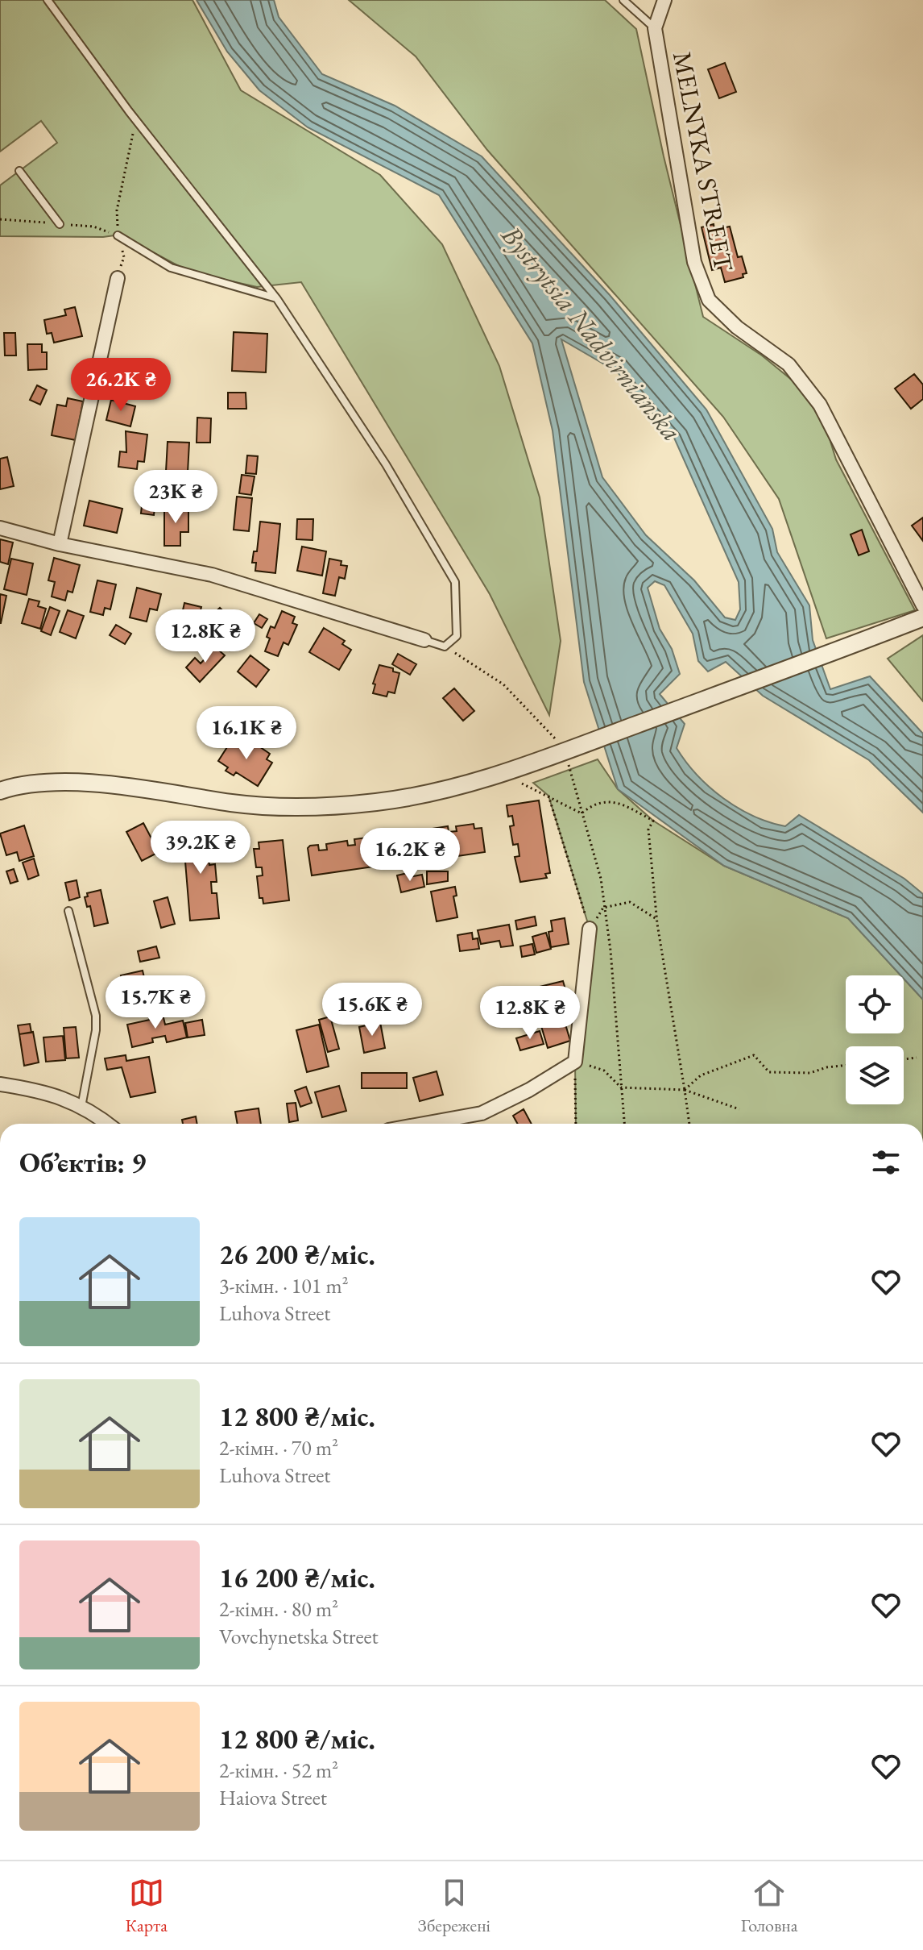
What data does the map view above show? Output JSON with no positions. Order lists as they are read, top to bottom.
{
  "streets": {
    "street": ["MELNYKA STREET"]
  },
  "water": ["Bystrytsia Nadvirnianska"],
  "page": {
    "price": [
      "26.2K ₴",
      "23K ₴",
      "12.8K ₴",
      "16.1K ₴",
      "39.2K ₴",
      "16.2K ₴",
      "15.7K ₴",
      "15.6K ₴",
      "12.8K ₴"
    ],
    "heading": "Об’єктів: 9",
    "list": [
      {
        "name": "26 200 ₴/міс.",
        "note": "3-кімн. · 101 m² · Luhova Street"
      },
      {
        "name": "12 800 ₴/міс.",
        "note": "2-кімн. · 70 m² · Luhova Street"
      },
      {
        "name": "16 200 ₴/міс.",
        "note": "2-кімн. · 80 m² · Vovchynetska Street"
      },
      {
        "name": "12 800 ₴/міс.",
        "note": "2-кімн. · 52 m² · Haiova Street"
      }
    ],
    "tabs": ["Карта", "Збережені", "Головна"]
  }
}
